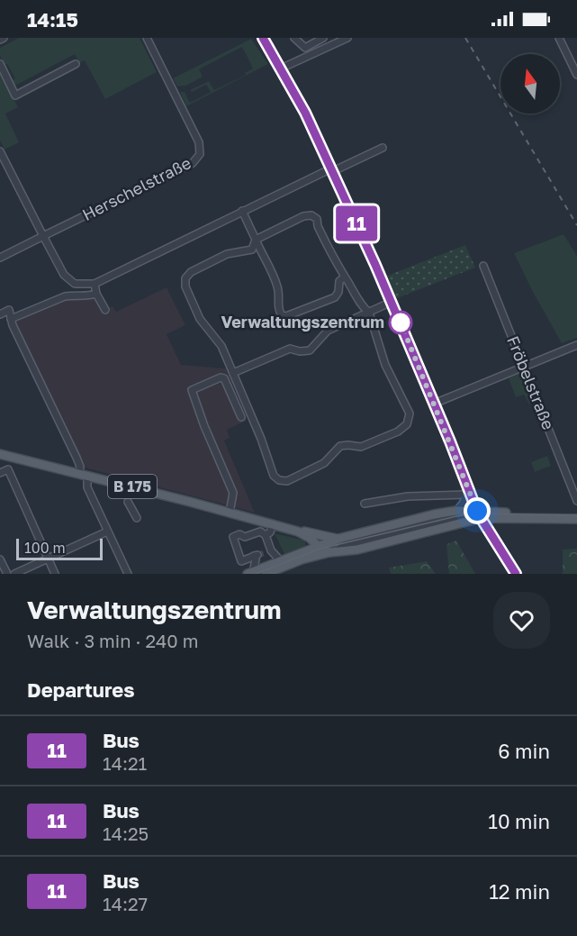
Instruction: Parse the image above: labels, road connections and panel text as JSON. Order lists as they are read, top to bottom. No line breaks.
{"streets":{"main road":["B 175"],"street":["Herschelstraße","Fröbelstraße"]},"places":["Verwaltungszentrum"],"lines":["bus line 11"],"scale_bar":"100 m","north":"top","page":{"status":"14:15","on_map":"11","scale":"100 m","heading":[["Verwaltungszentrum","Walk · 3 min · 240 m"],"Departures"],"list":[{"mark":"11","name":"Bus","note":"14:21","value":"6 min"},{"mark":"11","name":"Bus","note":"14:25","value":"10 min"},{"mark":"11","name":"Bus","note":"14:27","value":"12 min"}]}}
